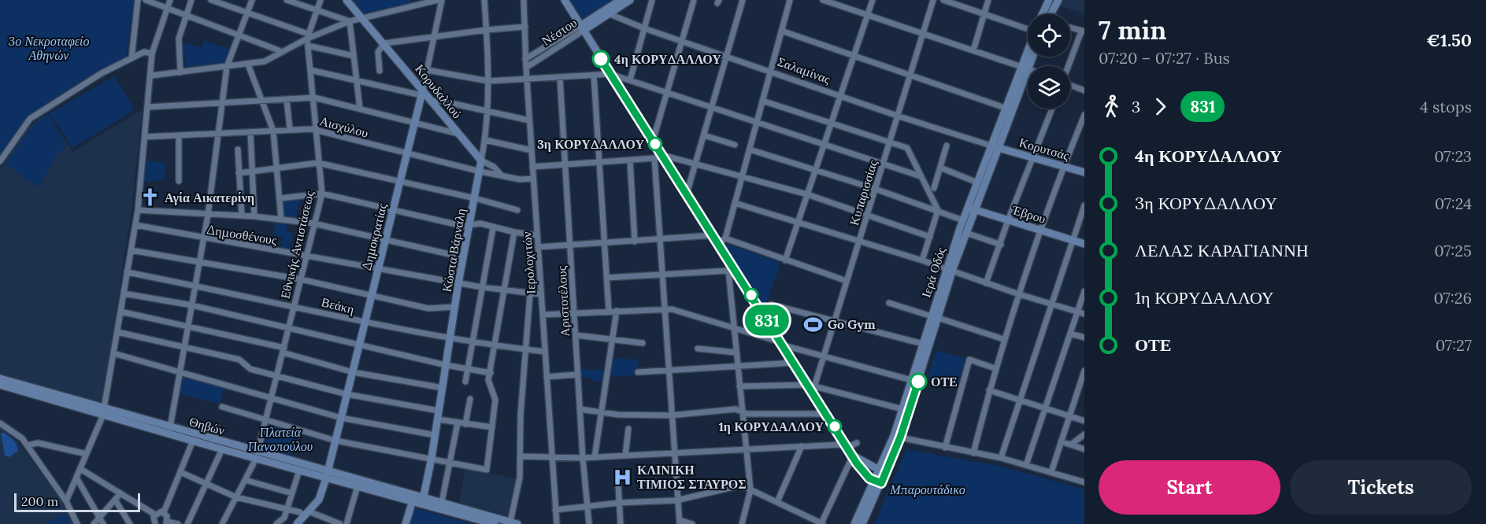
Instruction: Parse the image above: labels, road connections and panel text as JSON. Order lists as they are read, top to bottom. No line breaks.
{"streets":{"main road":["Νέστου","Κορυδαλλού","Κορυτσάς","Έβρου","Δημοκρατίας","Κώστα Βάρναλη","Ιερά Οδός","Θηβών"],"street":["Σαλαμίνας","Αισχύλου","Κυπαρισσίας","Δημοσθένους","Εθνικής Αντιστάσεως","Ιερολοχιτών","Αριστοτέλους","Βεάκη"]},"crossings":[["Νέστου","Σαλαμίνας"],["Νέστου","Ιερολοχιτών"],["Σαλαμίνας","Κορυτσάς"],["Σαλαμίνας","Κυπαρισσίας"],["Σαλαμίνας","Ιερά Οδός"],["Κορυδαλλού","Αισχύλου"],["Κορυδαλλού","Δημοκρατίας"],["Κορυδαλλού","Κώστα Βάρναλη"],["Αισχύλου","Δημοκρατίας"],["Αισχύλου","Εθνικής Αντιστάσεως"],["Αισχύλου","Κώστα Βάρναλη"],["Αισχύλου","Ιερολοχιτών"],["Κορυτσάς","Ιερά Οδός"],["Έβρου","Ιερά Οδός"],["Δημοσθένους","Δημοκρατίας"],["Δημοσθένους","Εθνικής Αντιστάσεως"],["Δημοσθένους","Κώστα Βάρναλη"],["Δημοσθένους","Ιερολοχιτών"],["Δημοκρατίας","Βεάκη"],["Δημοκρατίας","Θηβών"],["Εθνικής Αντιστάσεως","Βεάκη"],["Εθνικής Αντιστάσεως","Θηβών"],["Κώστα Βάρναλη","Βεάκη"],["Κώστα Βάρναλη","Θηβών"],["Ιερολοχιτών","Βεάκη"]],"parks":["3ο Νεκροταφείο Αθηνών","Πλατεία Πανοπούλου","Μπαρουτάδικο"],"places":{"other":["4η ΚΟΡΥΔΑΛΛΟΥ","3η ΚΟΡΥΔΑΛΛΟΥ","ΟΤΕ","1η ΚΟΡΥΔΑΛΛΟΥ"],"church":["Αγία Αικατερίνη"],"sports":["Go Gym"],"hospital":["ΚΛΙΝΙΚΗ ΤΙΜΙΟΣ ΣΤΑΥΡΟΣ"]},"lines":["bus line 831"],"scale_bar":"200 m","page":{"on_map":"831","heading":["7 min","07:20 – 07:27 · Bus","€1.50"],"legs":["3","831","4 stops"],"list":[{"name":"4η ΚΟΡΥΔΑΛΛΟΥ","value":"07:23"},{"name":"3η ΚΟΡΥΔΑΛΛΟΥ","value":"07:24"},{"name":"ΛΕΛΑΣ ΚΑΡΑΓΙΑΝΝΗ","value":"07:25"},{"name":"1η ΚΟΡΥΔΑΛΛΟΥ","value":"07:26"},{"name":"ΟΤΕ","value":"07:27"}],"buttons":["Start","Tickets"],"scale":"200 m"}}
